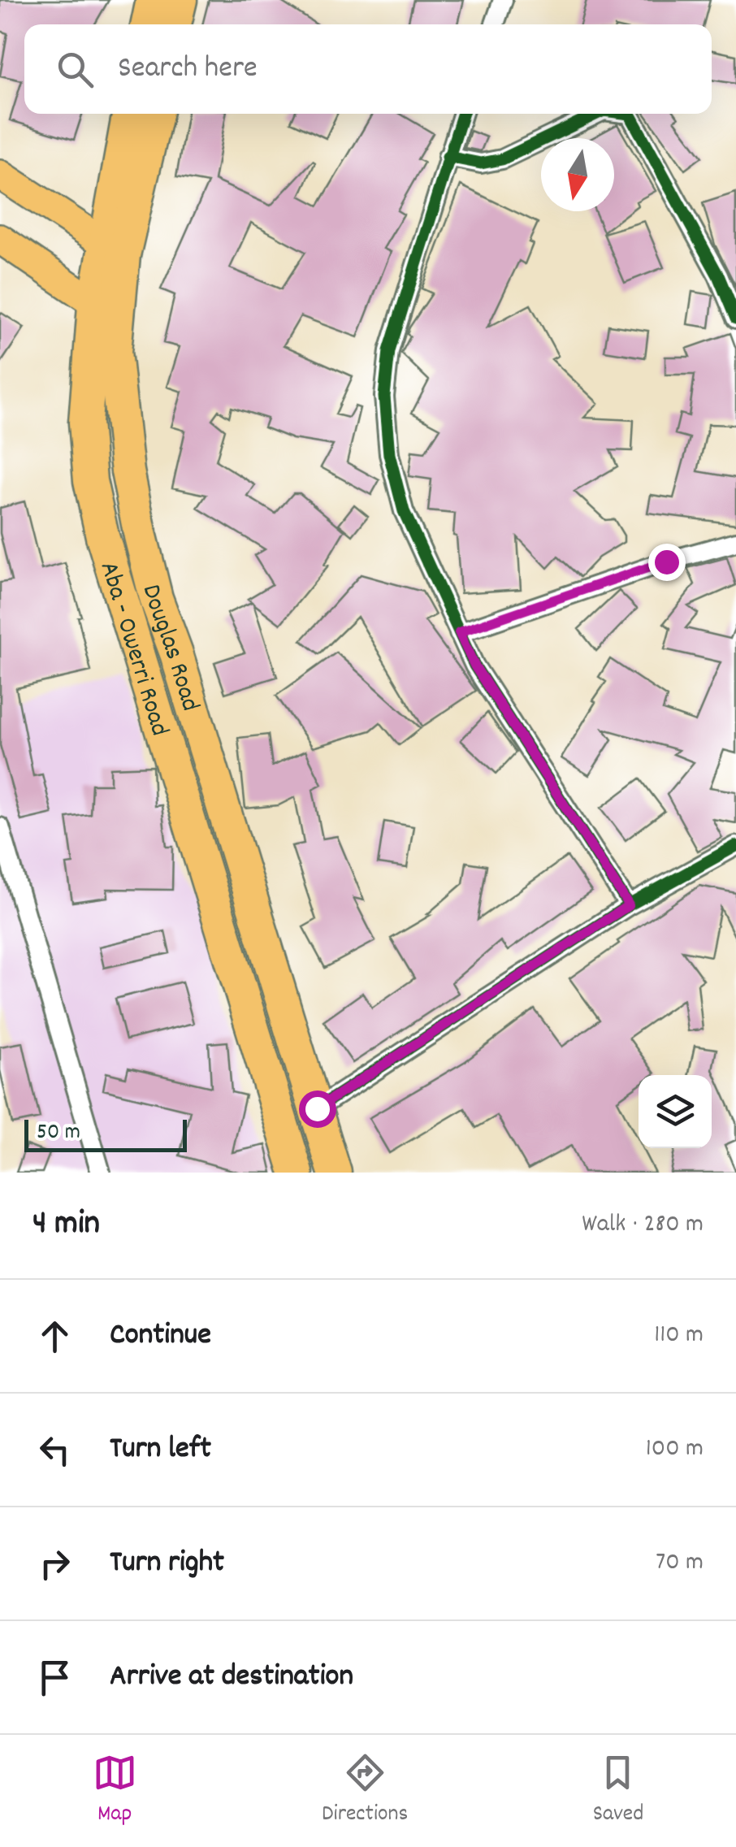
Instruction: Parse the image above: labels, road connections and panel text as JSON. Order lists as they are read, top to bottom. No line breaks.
{"streets":{"highway":["Aba - Owerri Road","Douglas Road"]},"crossings":[["Aba - Owerri Road","Douglas Road"]],"scale_bar":"50 m","north":"bottom","page":{"search":"Search here","scale":"50 m","heading":["4 min","Walk · 280 m"],"list":[["Continue","110 m"],["Turn left","100 m"],["Turn right","70 m"],"Arrive at destination"],"nav":["Map","Directions","Saved"]}}
